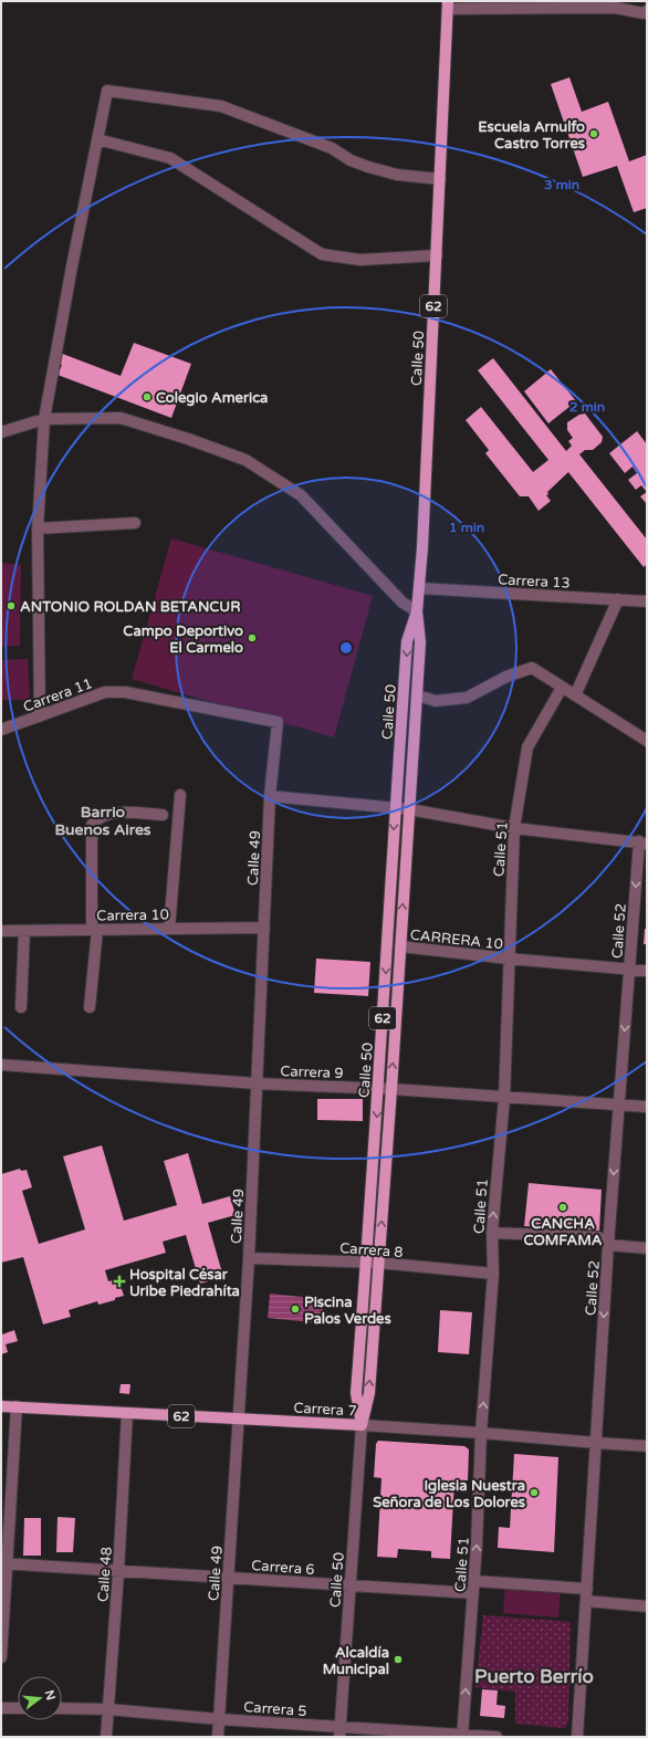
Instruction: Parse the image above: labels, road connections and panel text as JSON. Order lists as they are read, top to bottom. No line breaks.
{"streets":{"main road":["62","Calle 50","Carrera 7"],"street":["Carrera 13","Carrera 11","Calle 51","Calle 49","Carrera 10","Calle 52","CARRERA 10","Carrera 9","Carrera 8","Carrera 6","Calle 48","Carrera 5"]},"crossings":[["Calle 50","Carrera 13"],["Calle 50","CARRERA 10"],["Calle 50","Carrera 9"],["Calle 50","Carrera 8"],["Calle 50","Carrera 7"],["Calle 50","Carrera 6"],["Calle 50","Carrera 5"],["Carrera 11","Calle 49"],["Calle 51","Carrera 10"],["Calle 51","CARRERA 10"],["Calle 51","Carrera 9"],["Calle 51","Carrera 8"],["Calle 51","Carrera 7"],["Calle 51","Carrera 6"],["Calle 51","Carrera 5"],["Calle 49","Carrera 10"],["Calle 49","Carrera 9"],["Calle 49","Carrera 8"],["Calle 49","Carrera 7"],["Calle 49","Carrera 6"],["Calle 49","Carrera 5"],["Carrera 10","Calle 52"],["Carrera 10","CARRERA 10"],["Calle 52","Carrera 9"],["Calle 52","Carrera 7"],["Carrera 7","Calle 48"],["Carrera 6","Calle 48"],["Calle 48","Carrera 5"]],"one_way":["Calle 51","Calle 52"],"districts":["Barrio Buenos Aires","Puerto Berrío"],"places":{"other":["Escuela Arnulfo Castro Torres","Colegio America","ANTONIO ROLDAN BETANCUR","Campo Deportivo El Carmelo","CANCHA COMFAMA","Piscina Palos Verdes","Iglesia Nuestra Señora de Los Dolores","Alcaldía Municipal"],"health":["Hospital César Uribe Piedrahíta"]},"north":"right","rings":["3 min","2 min","1 min"]}
